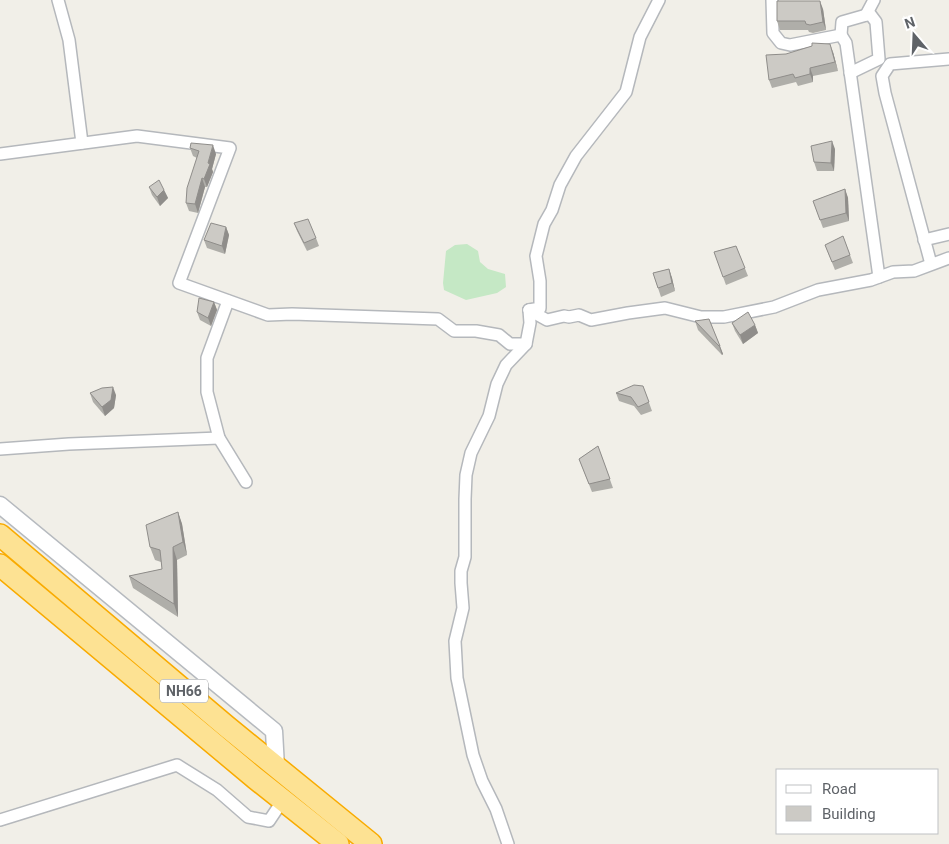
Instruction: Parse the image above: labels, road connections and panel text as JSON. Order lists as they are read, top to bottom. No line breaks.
{"streets":{"highway":["NH66"]},"legend":["Road","Building"],"north":"top"}
